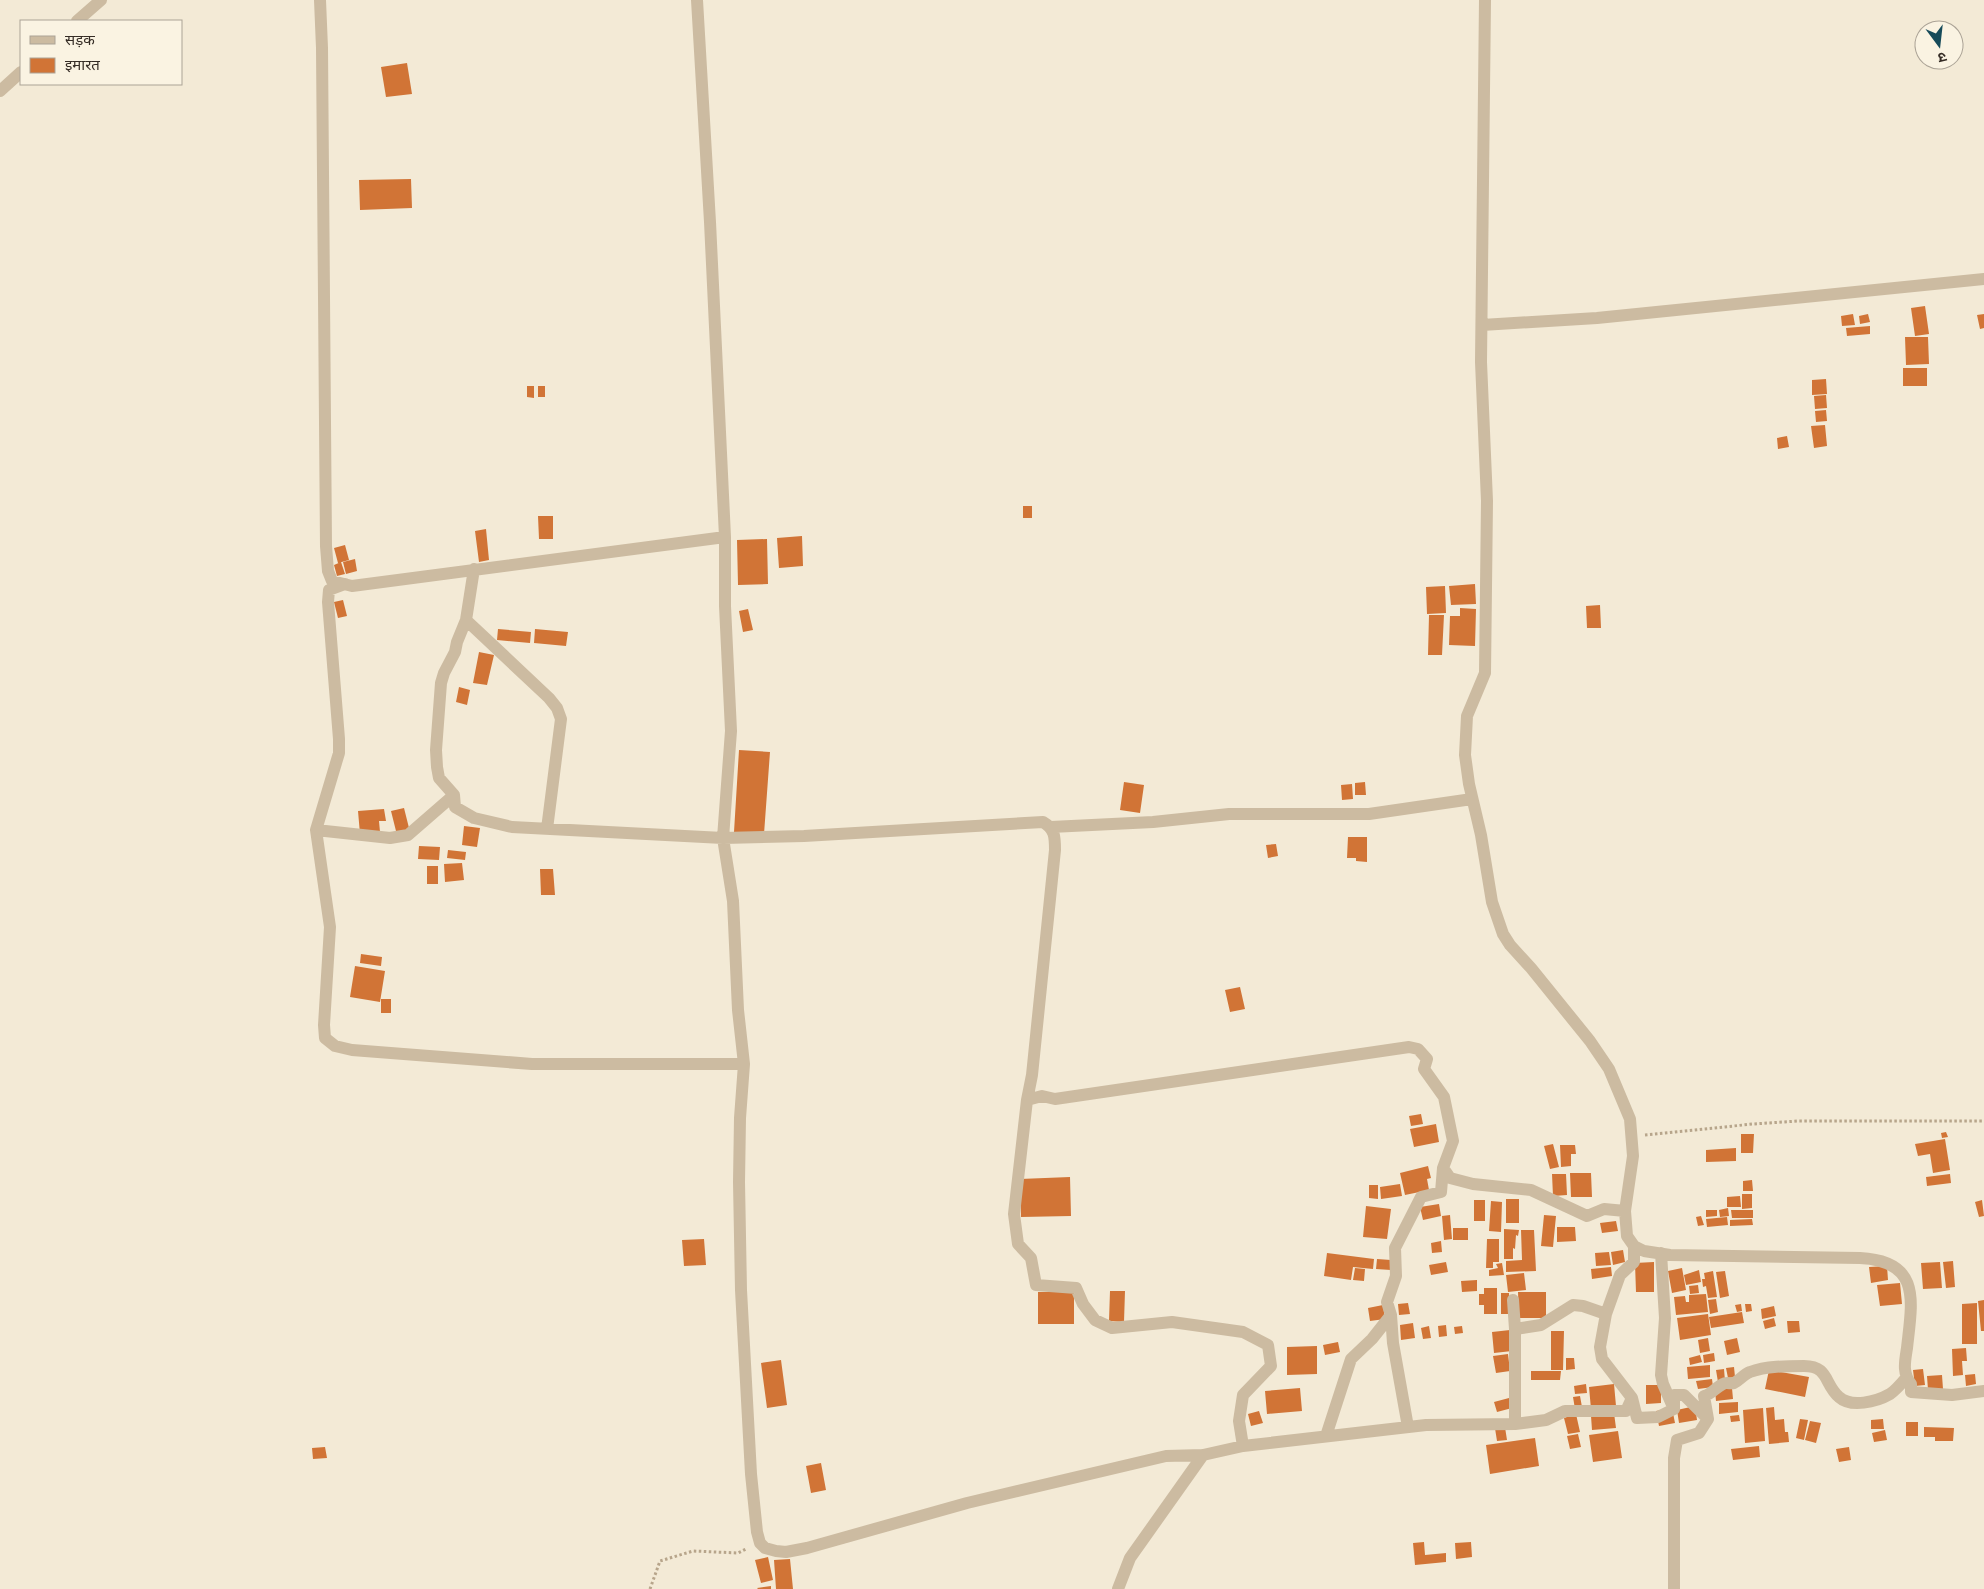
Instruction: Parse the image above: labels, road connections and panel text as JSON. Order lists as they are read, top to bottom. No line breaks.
{"legend":["सड़क","इमारत"],"north":"bottom"}
